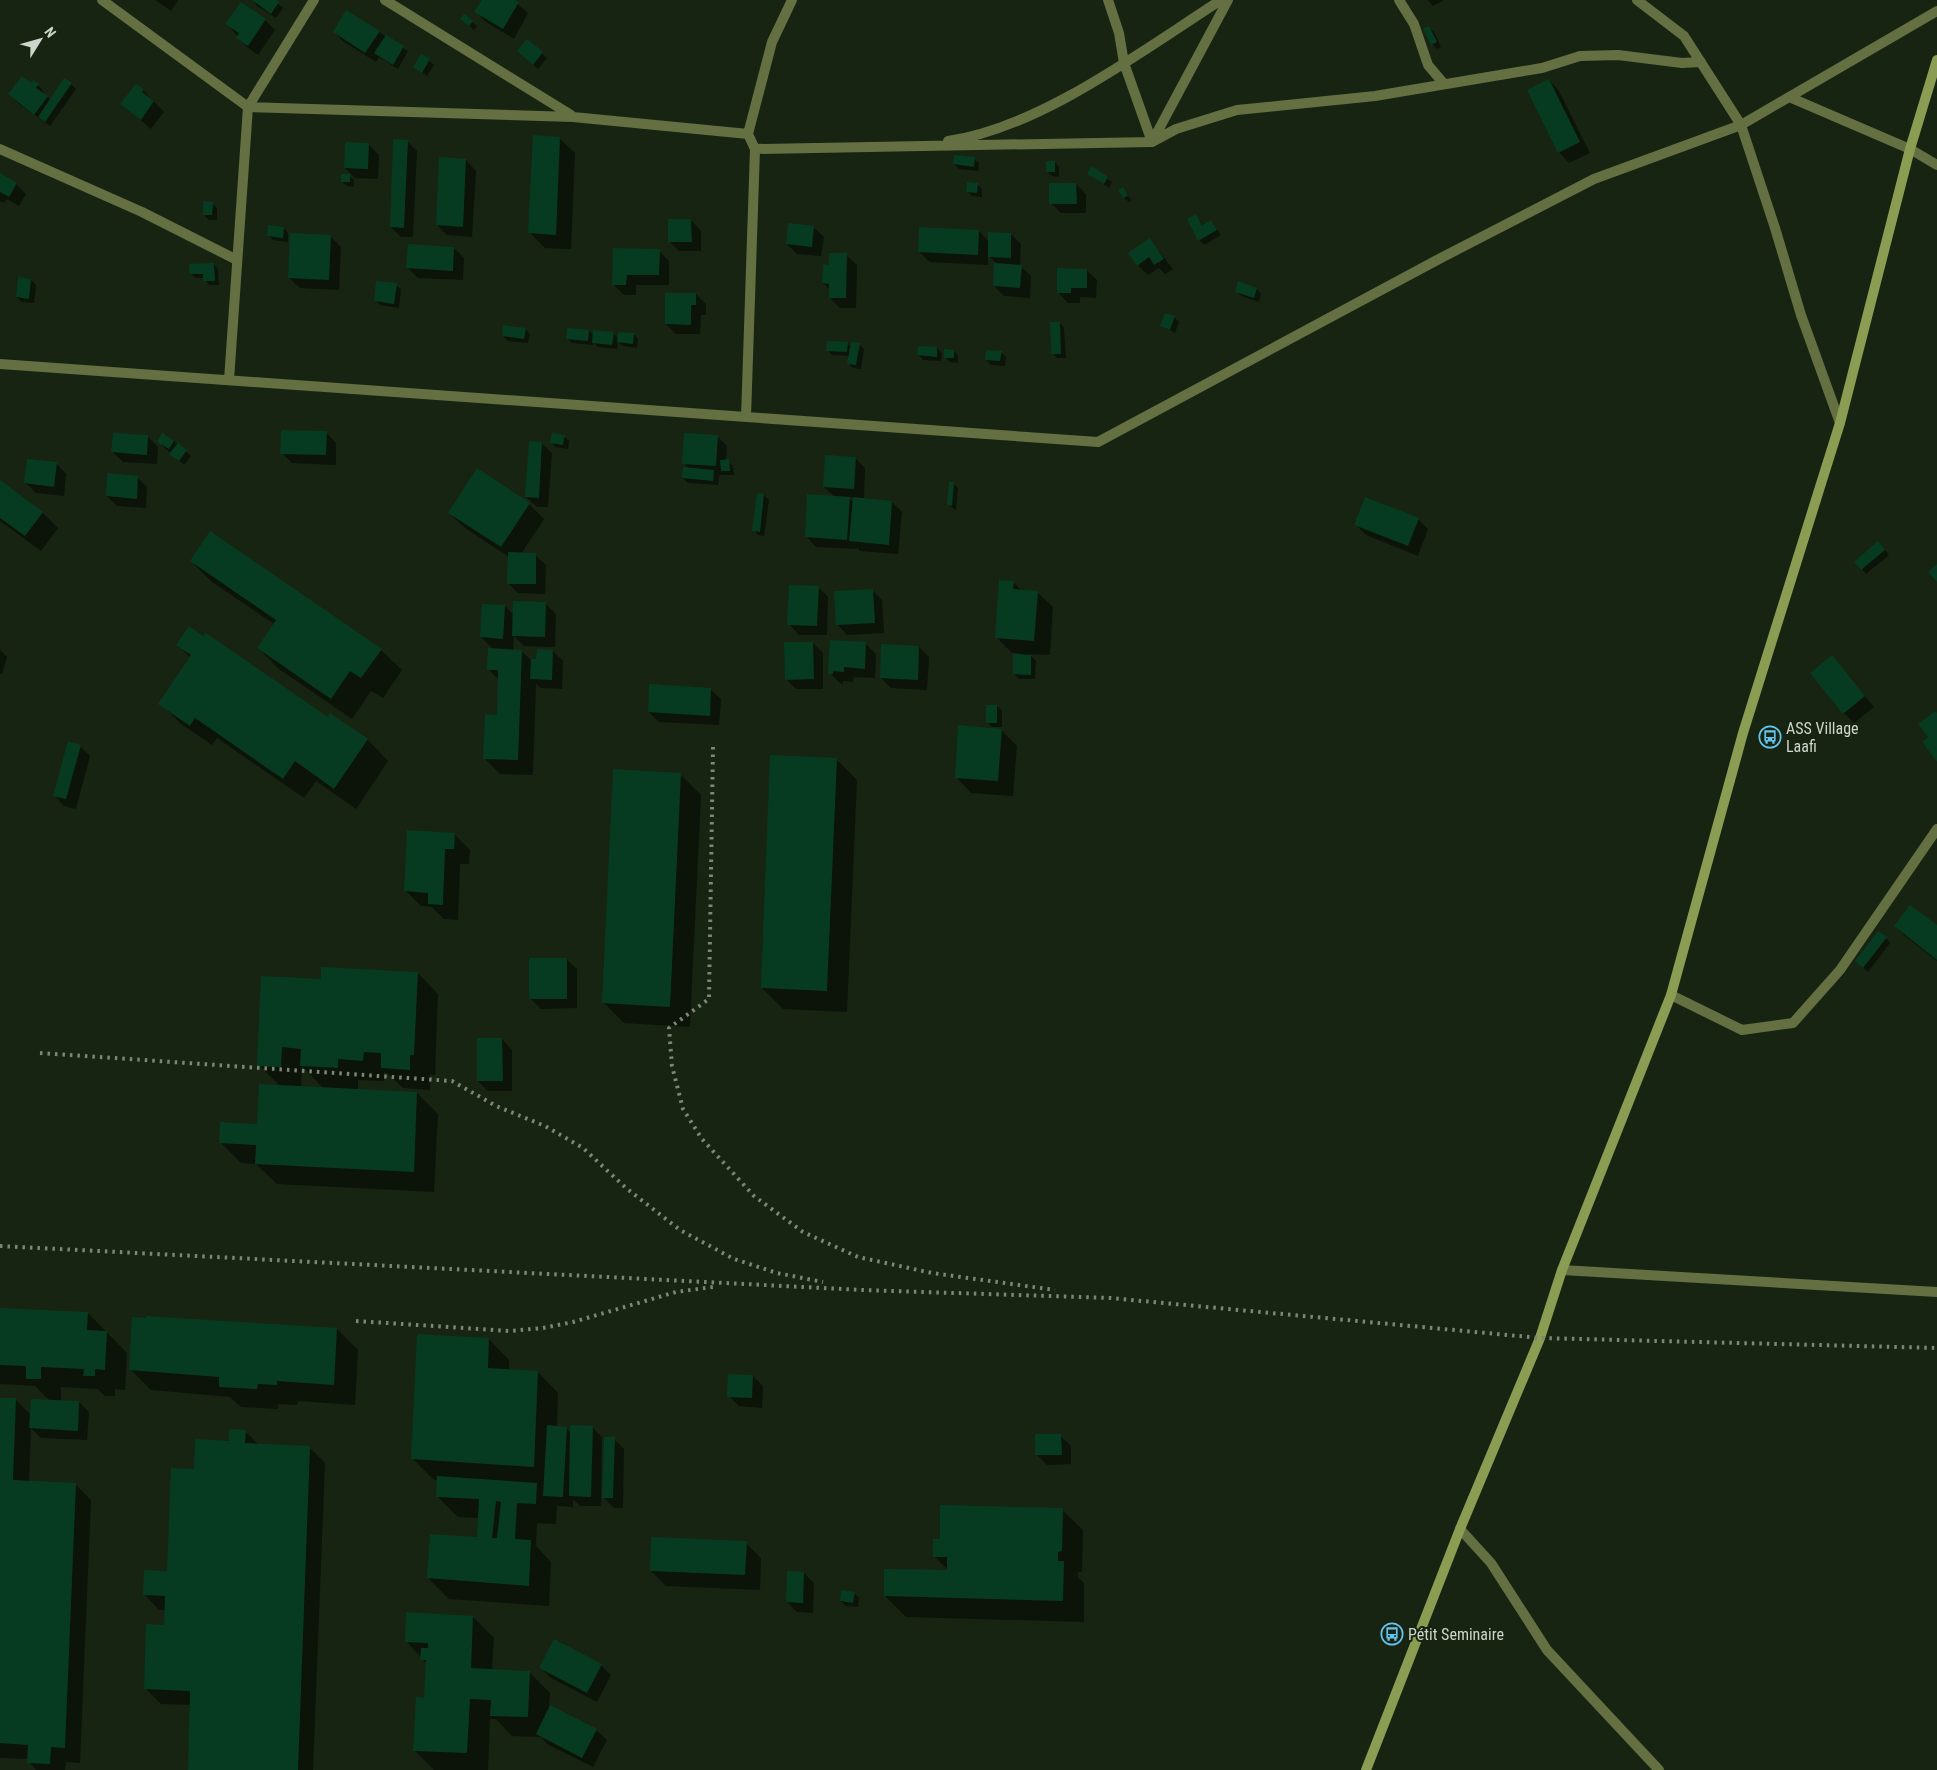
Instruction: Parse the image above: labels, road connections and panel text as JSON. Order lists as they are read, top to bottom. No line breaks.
{"places":{"bus stop":["ASS Village Laafi","Pétit Seminaire"]},"north":"top right"}
